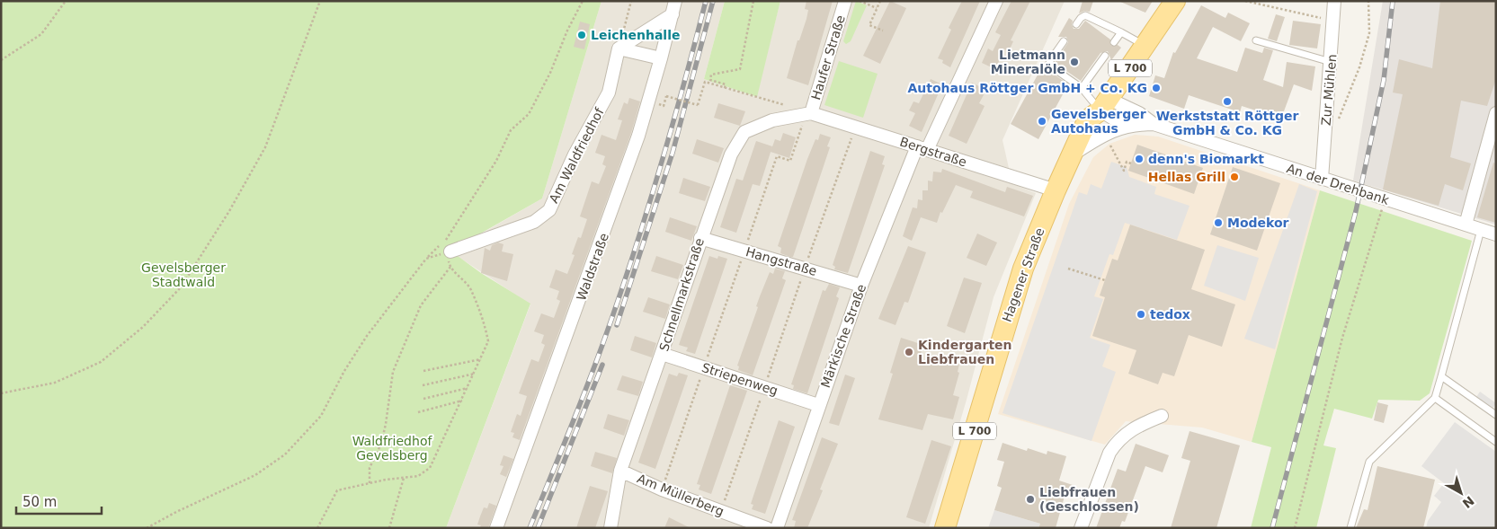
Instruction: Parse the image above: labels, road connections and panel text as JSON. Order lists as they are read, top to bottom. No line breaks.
{"streets":{"main road":["L 700","Hagener Straße"],"street":["Haufer Straße","Zur Mühlen","Bergstraße","Am Waldfriedhof","An der Drehbank","Hangstraße","Waldstraße","Schnellmarkstraße","Märkische Straße","Striepenweg","Am Müllerberg"]},"crossings":[["Haufer Straße","Bergstraße"],["Haufer Straße","Schnellmarkstraße"],["Zur Mühlen","An der Drehbank"],["Bergstraße","Hagener Straße"],["Bergstraße","Schnellmarkstraße"],["Bergstraße","Märkische Straße"],["An der Drehbank","Hagener Straße"],["Hangstraße","Schnellmarkstraße"],["Hangstraße","Märkische Straße"],["Schnellmarkstraße","Striepenweg"],["Schnellmarkstraße","Am Müllerberg"],["Märkische Straße","Striepenweg"]],"parks":["Gevelsberger Stadtwald","Waldfriedhof Gevelsberg"],"places":["Leichenhalle","Lietmann Mineralöle","Autohaus Röttger GmbH + Co. KG","Werkststatt Röttger GmbH & Co. KG","Gevelsberger Autohaus","denn's Biomarkt","Hellas Grill","Modekor","tedox","Kindergarten Liebfrauen","Liebfrauen (Geschlossen)"],"scale_bar":"50 m","north":"bottom right"}
